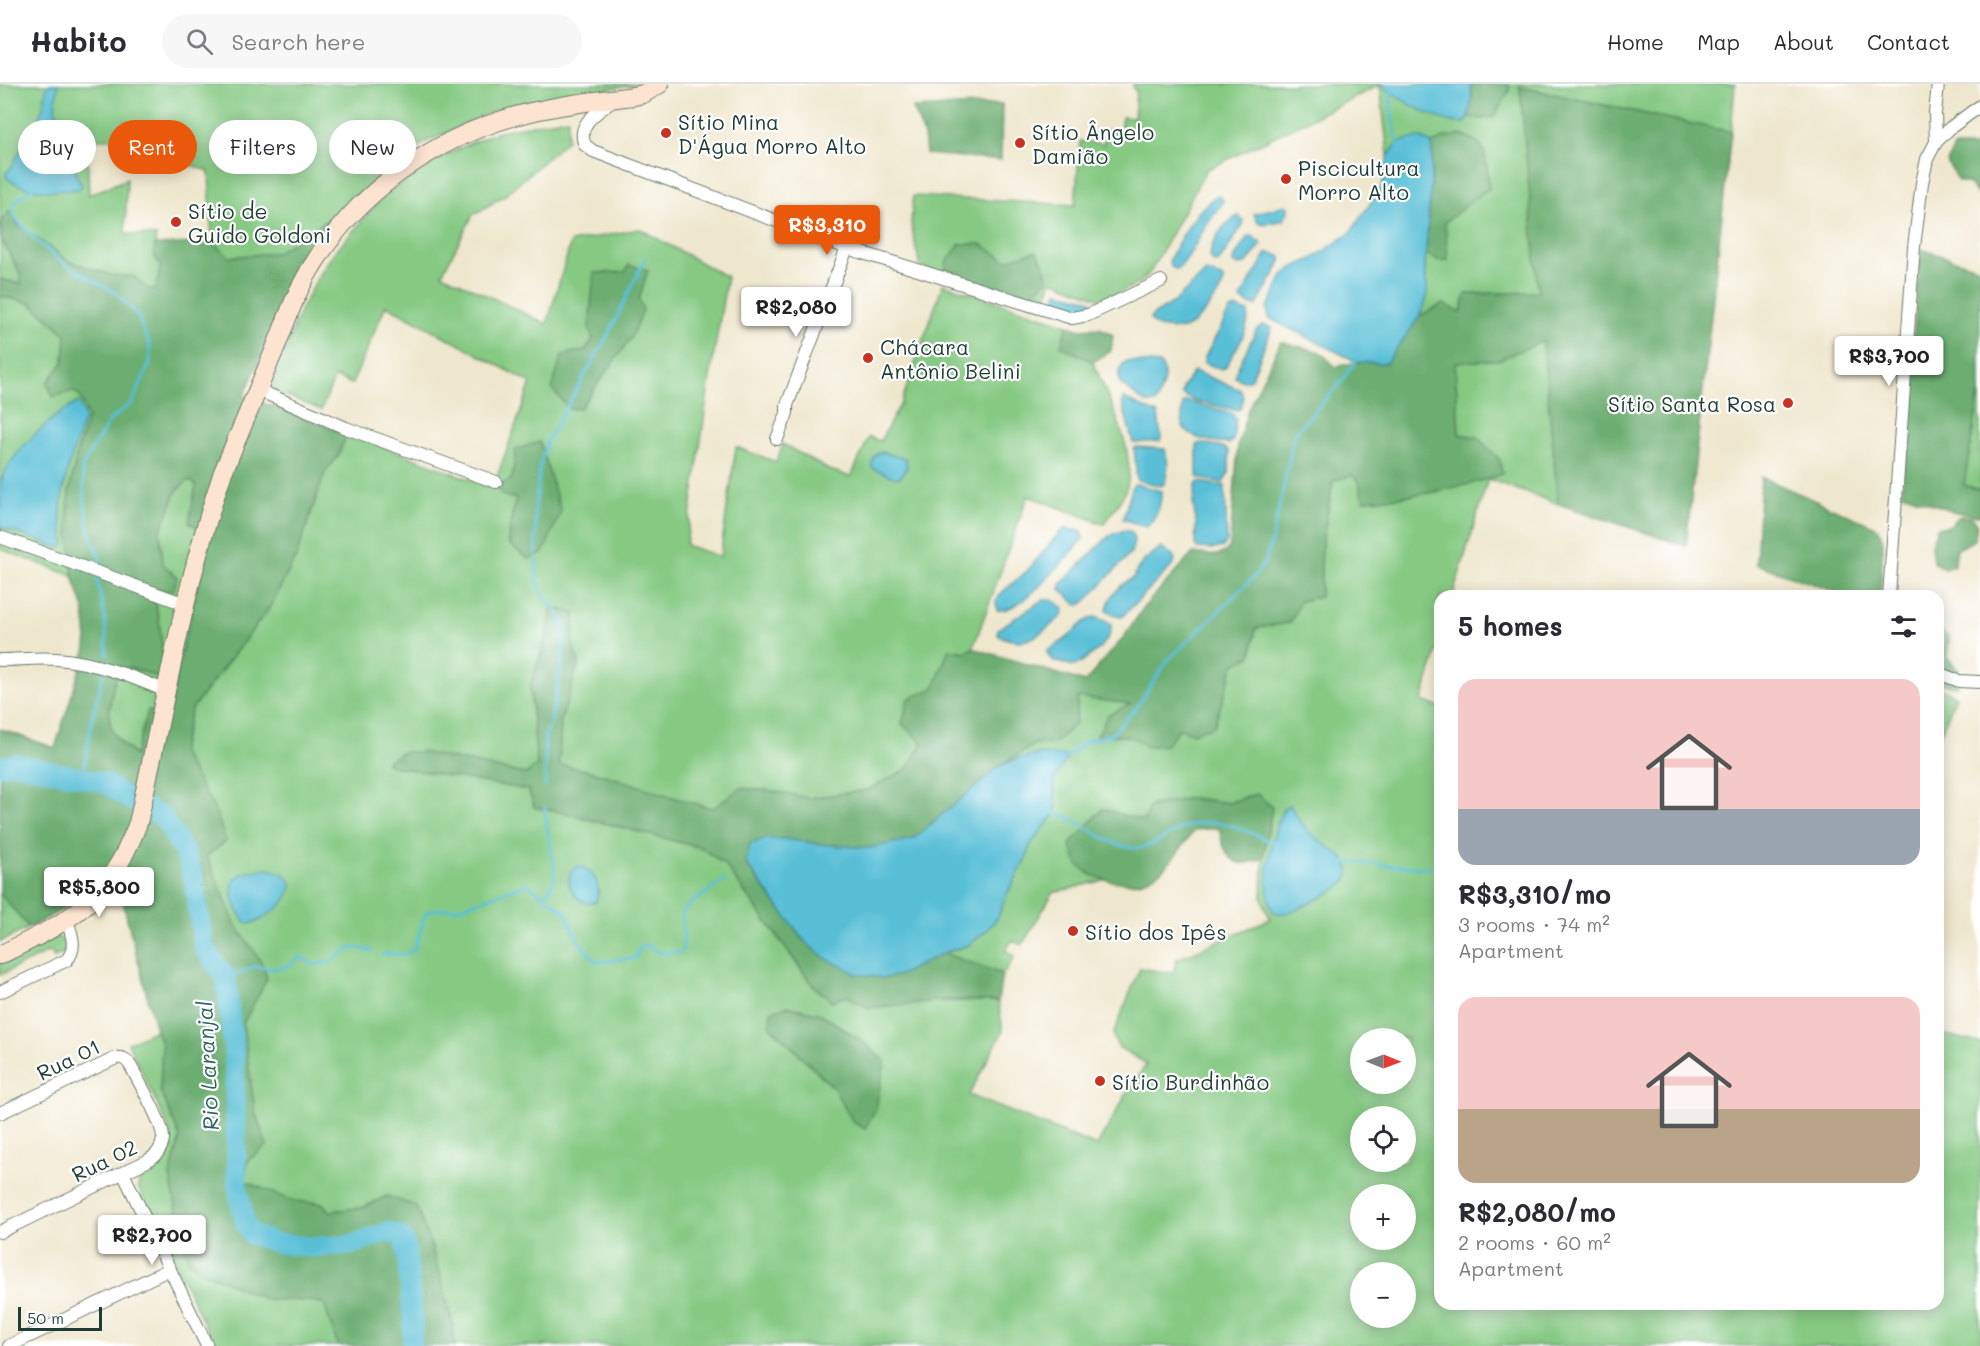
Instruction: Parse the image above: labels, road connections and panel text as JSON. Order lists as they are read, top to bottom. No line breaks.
{"streets":{"street":["Rua 01","Rua 02"]},"crossings":[["Rua 01","Rua 02"]],"water":["Rio Laranjal"],"places":["Sítio Mina D'Água Morro Alto","Sítio Ângelo Damião","Piscicultura Morro Alto","Sítio de Guido Goldoni","Chácara Antônio Belini","Sítio Santa Rosa","Sítio dos Ipês","Sítio Burdinhão"],"scale_bar":"50 m","north":"right","page":{"header":"Habito","search":"Search here","nav":["Home","Map","About","Contact"],"chip":["Buy","Rent","Filters","New"],"price":["R$3,310","R$2,080","R$3,700","R$5,800","R$2,700"],"heading":"5 homes","list":[{"name":"R$3,310/mo","note":"3 rooms · 74 m² · Apartment"},{"name":"R$2,080/mo","note":"2 rooms · 60 m² · Apartment"}],"map_buttons":["+","−"],"scale":"50 m"}}
